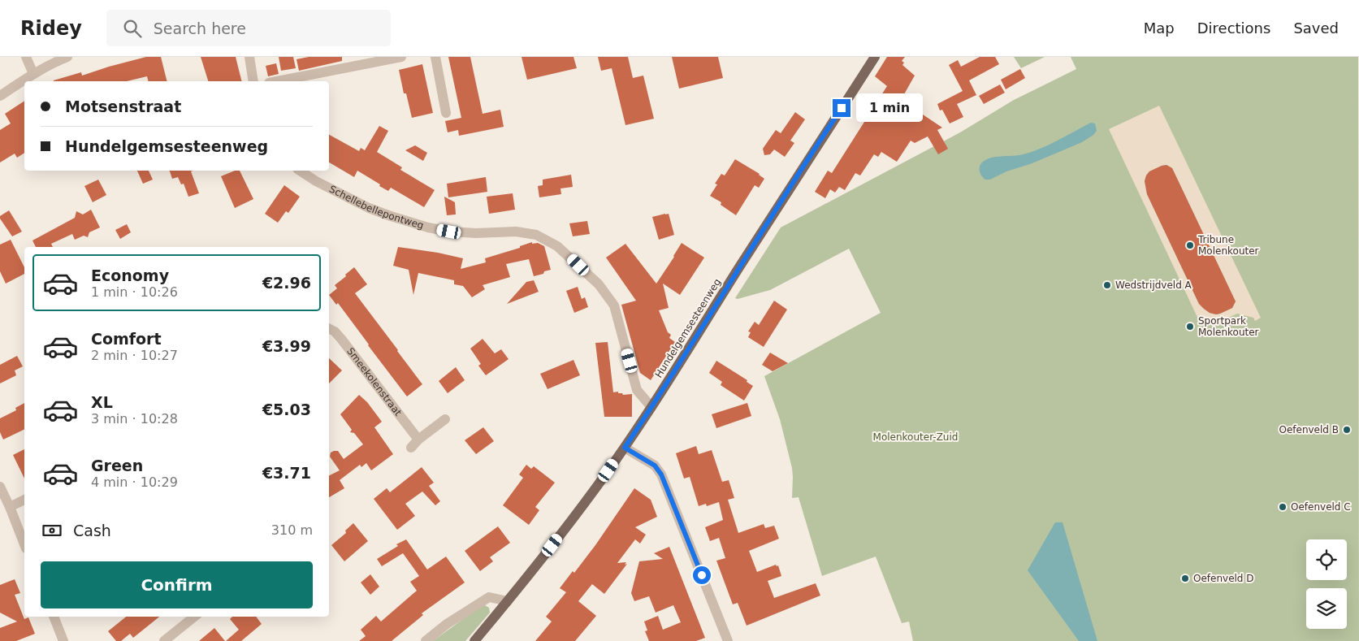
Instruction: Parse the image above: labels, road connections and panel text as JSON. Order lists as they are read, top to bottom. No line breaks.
{"streets":{"main road":["Hundelgemsesteenweg"],"street":["Schellebellepontweg","Smeekolenstraat"]},"crossings":[["Schellebellepontweg","Hundelgemsesteenweg"]],"parks":["Molenkouter-Zuid"],"places":["Tribune Molenkouter","Wedstrijdveld A","Sportpark Molenkouter","Oefenveld B","Oefenveld C","Oefenveld D"],"page":{"header":"Ridey","search":"Search here","nav":["Map","Directions","Saved"],"banner":["Motsenstraat","Hundelgemsesteenweg"],"bubble":"1 min","list":[{"name":"Economy","note":"1 min · 10:26","value":"€2.96"},{"name":"Comfort","note":"2 min · 10:27","value":"€3.99"},{"name":"XL","note":"3 min · 10:28","value":"€5.03"},{"name":"Green","note":"4 min · 10:29","value":"€3.71"}],"pay":["Cash","310 m"],"buttons":"Confirm"}}
